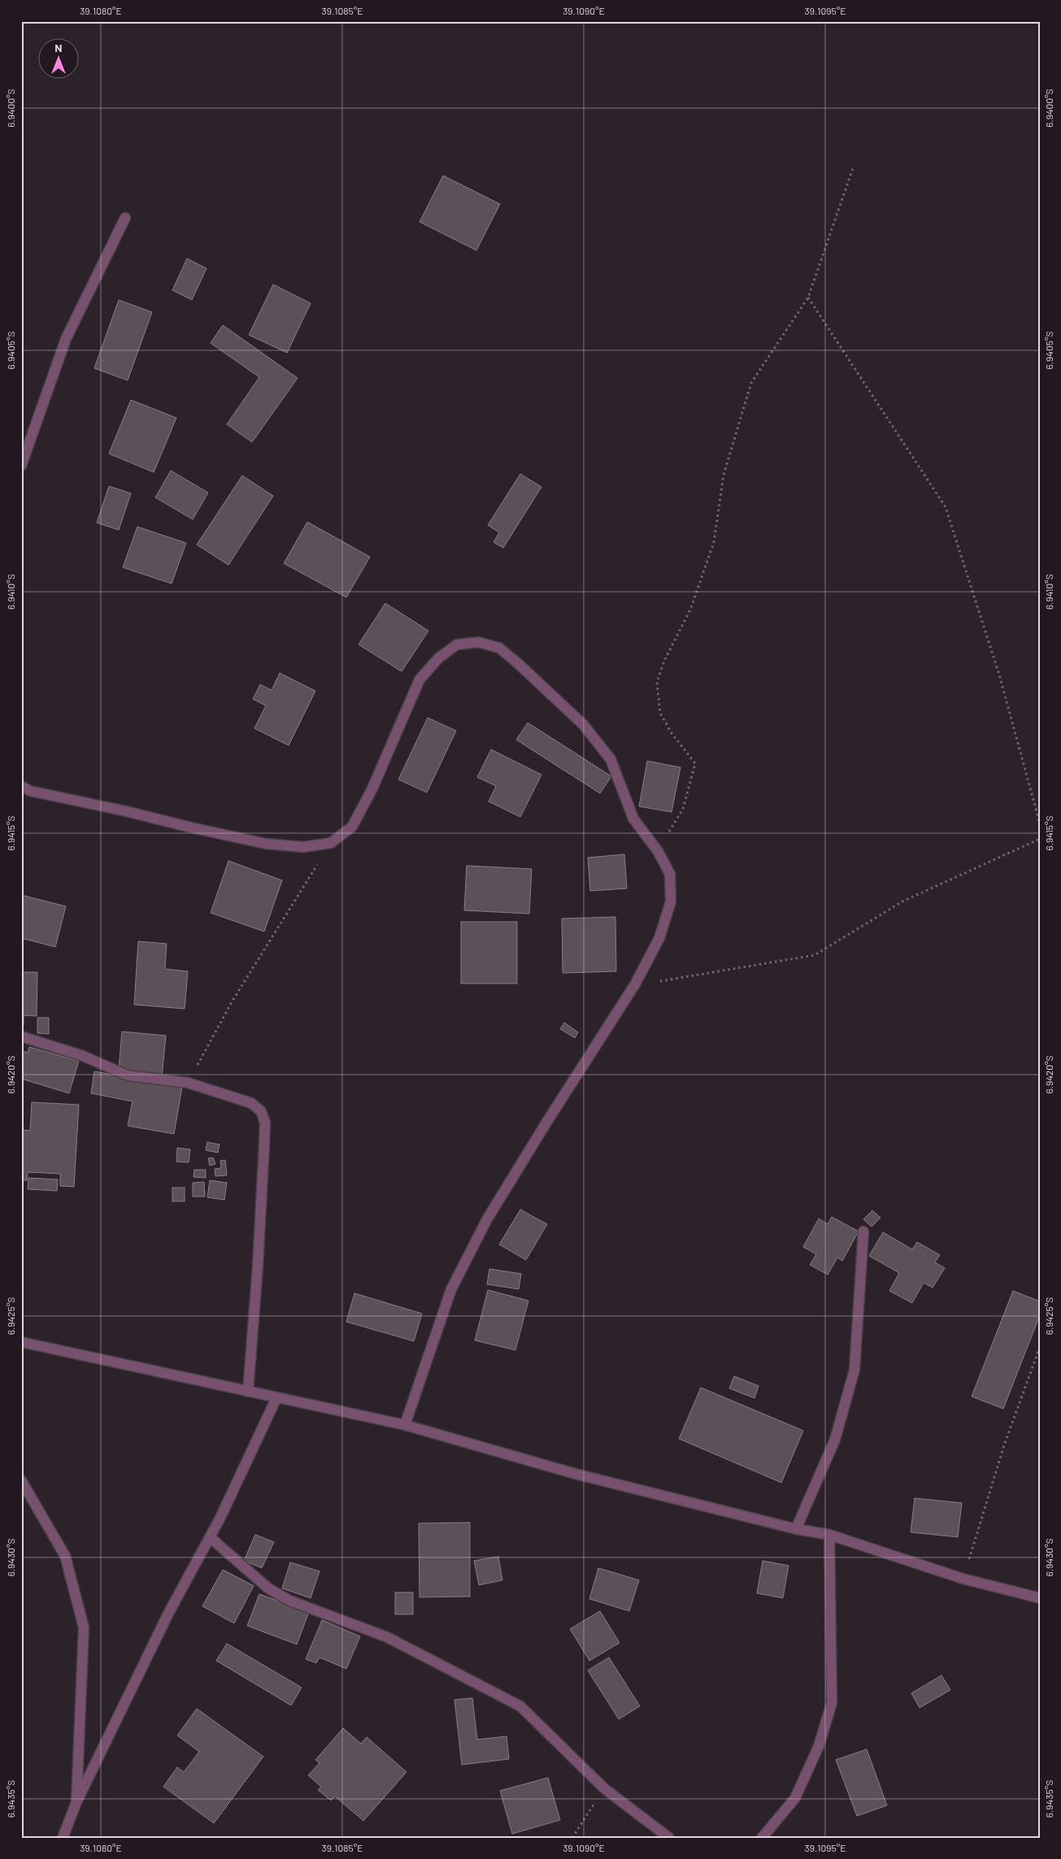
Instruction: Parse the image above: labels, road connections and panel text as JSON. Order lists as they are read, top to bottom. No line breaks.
{"north":"top","coordinates":["39.1080°E","39.1085°E","39.1090°E","39.1095°E","6.9400°S","6.9405°S","6.9410°S","6.9415°S","6.9420°S","6.9425°S","6.9430°S","6.9435°S"]}
